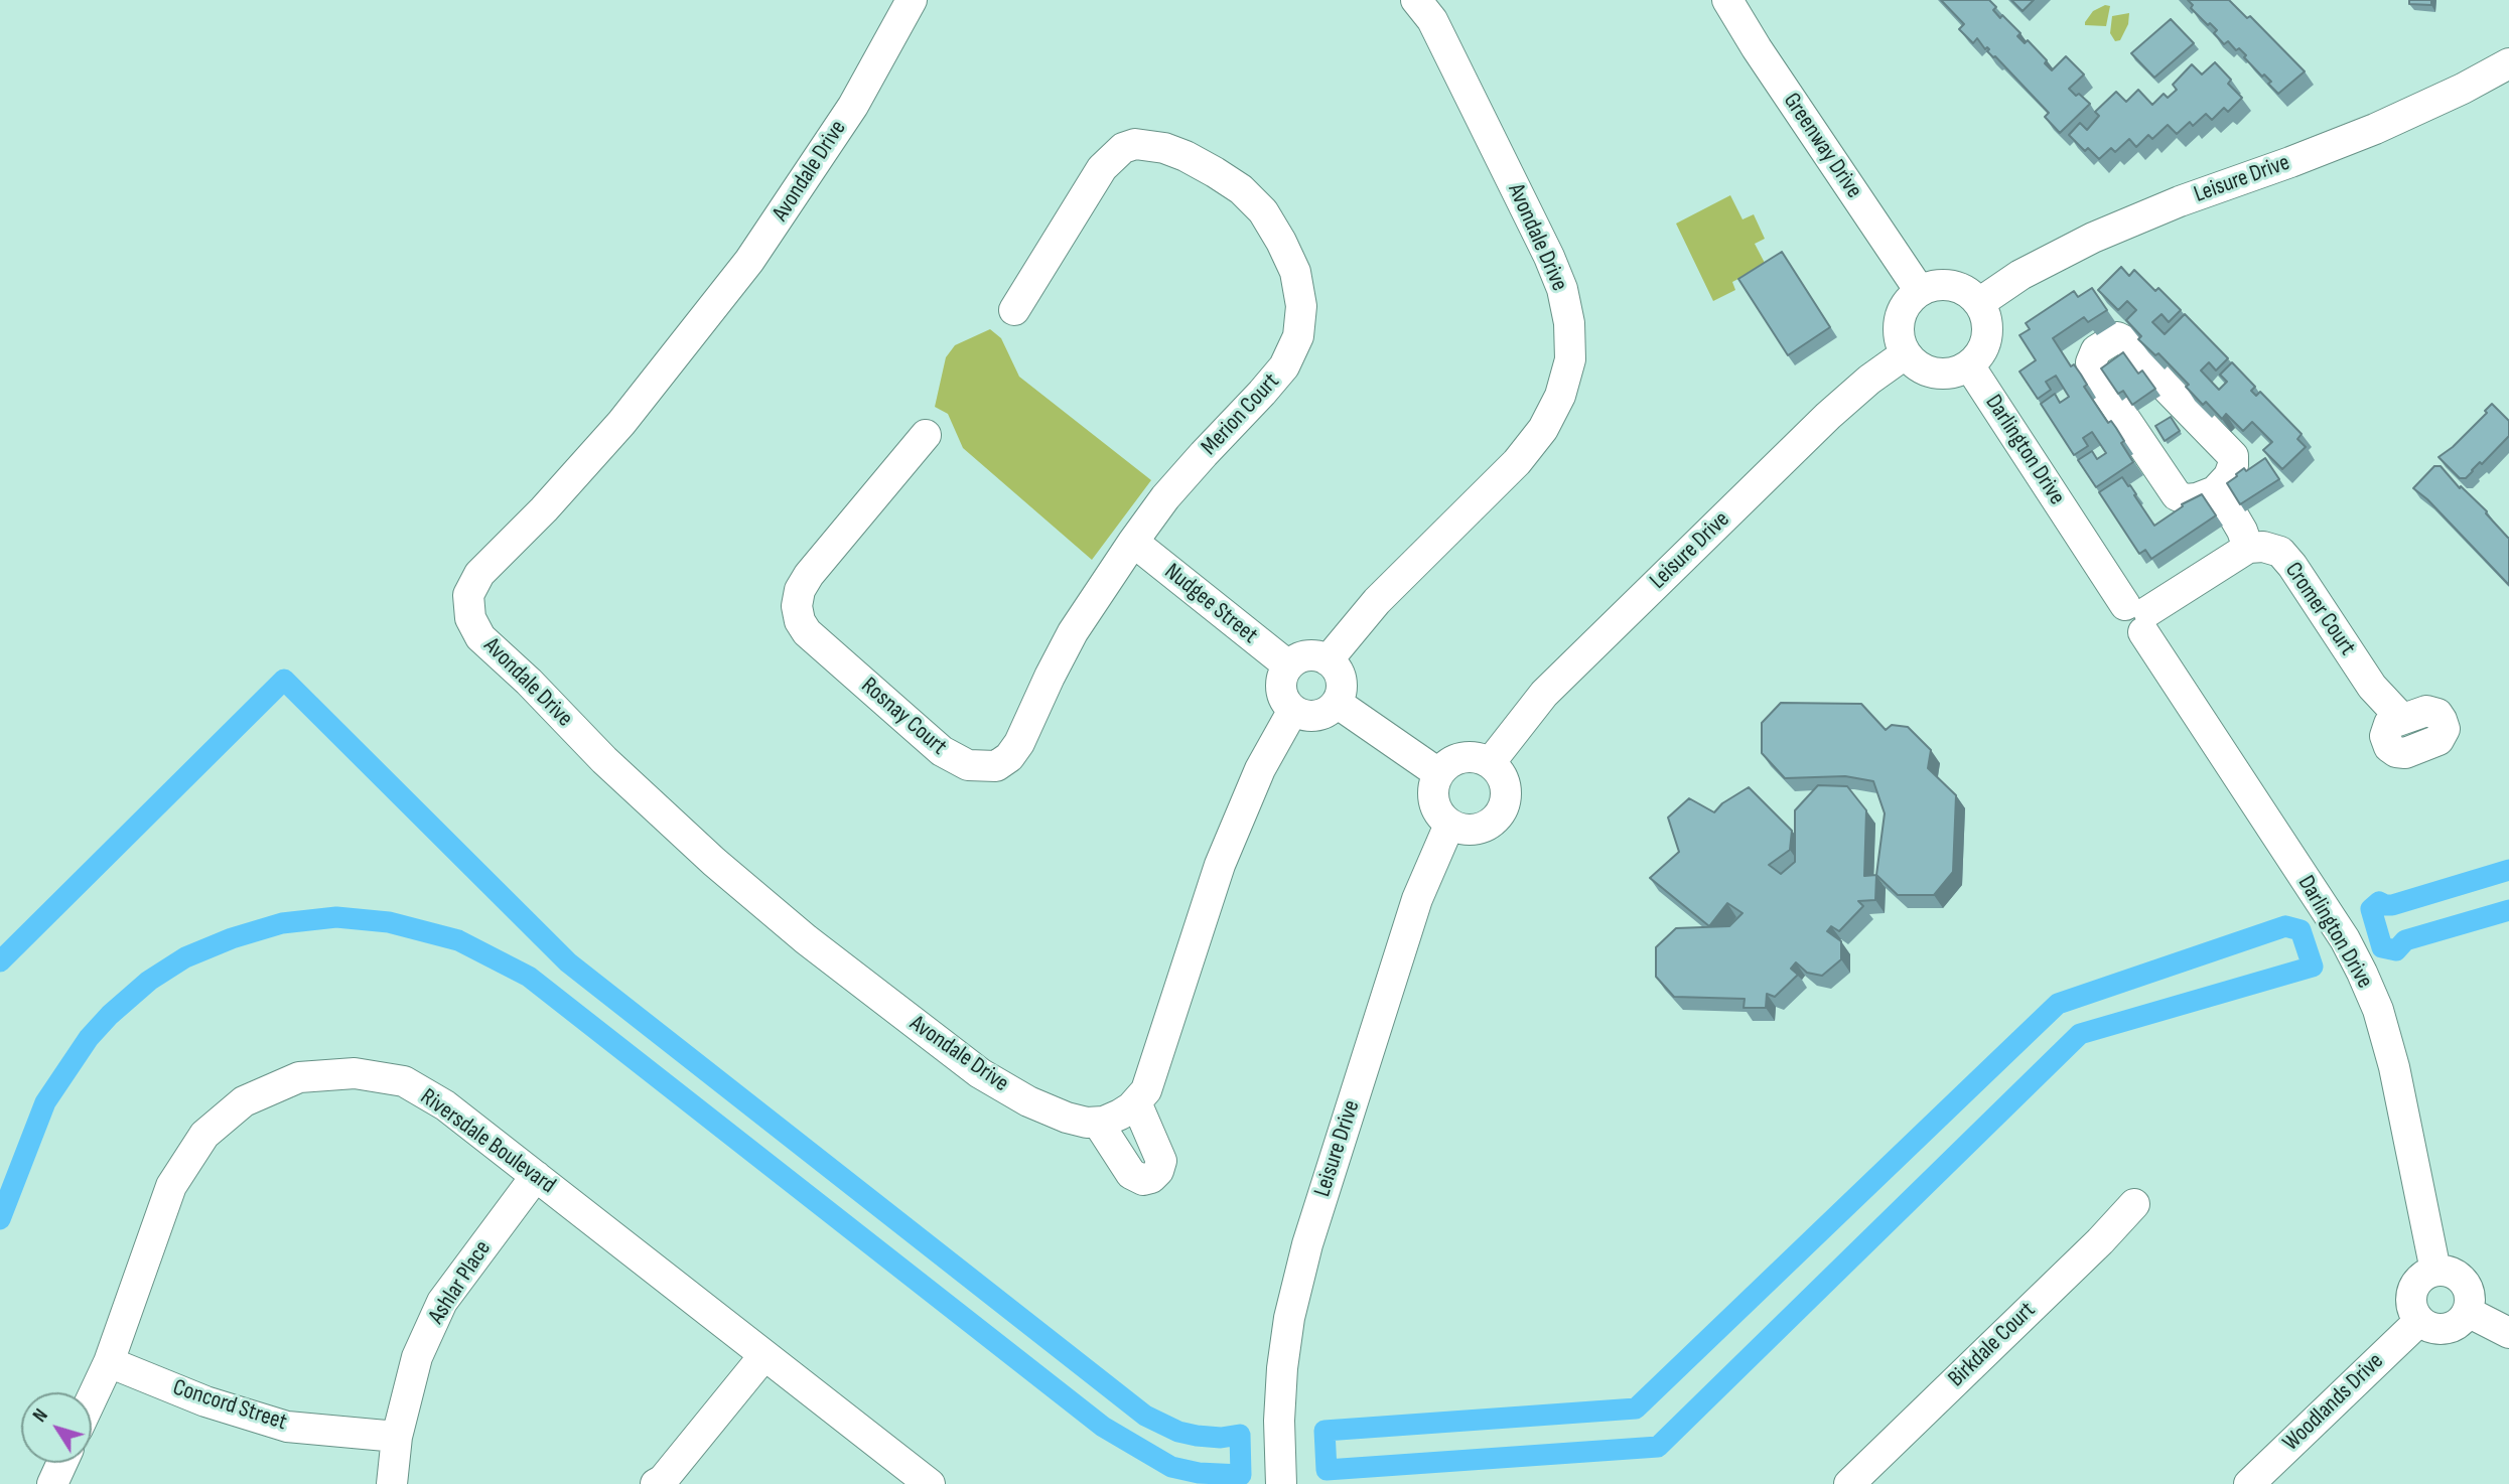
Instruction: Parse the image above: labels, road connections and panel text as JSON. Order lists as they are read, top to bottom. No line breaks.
{"streets":{"street":["Greenway Drive","Avondale Drive","Leisure Drive","Merion Court","Darlington Drive","Nudgee Street","Cromer Court","Rosnay Court","Riversdale Boulevard","Ashlar Place","Birkdale Court","Woodlands Drive","Concord Street"]},"crossings":[["Greenway Drive","Leisure Drive"],["Greenway Drive","Darlington Drive"],["Avondale Drive","Nudgee Street"],["Leisure Drive","Darlington Drive"],["Merion Court","Nudgee Street"],["Merion Court","Rosnay Court"],["Darlington Drive","Woodlands Drive"],["Nudgee Street","Rosnay Court"],["Riversdale Boulevard","Ashlar Place"],["Riversdale Boulevard","Concord Street"],["Ashlar Place","Concord Street"]],"north":"top left"}
